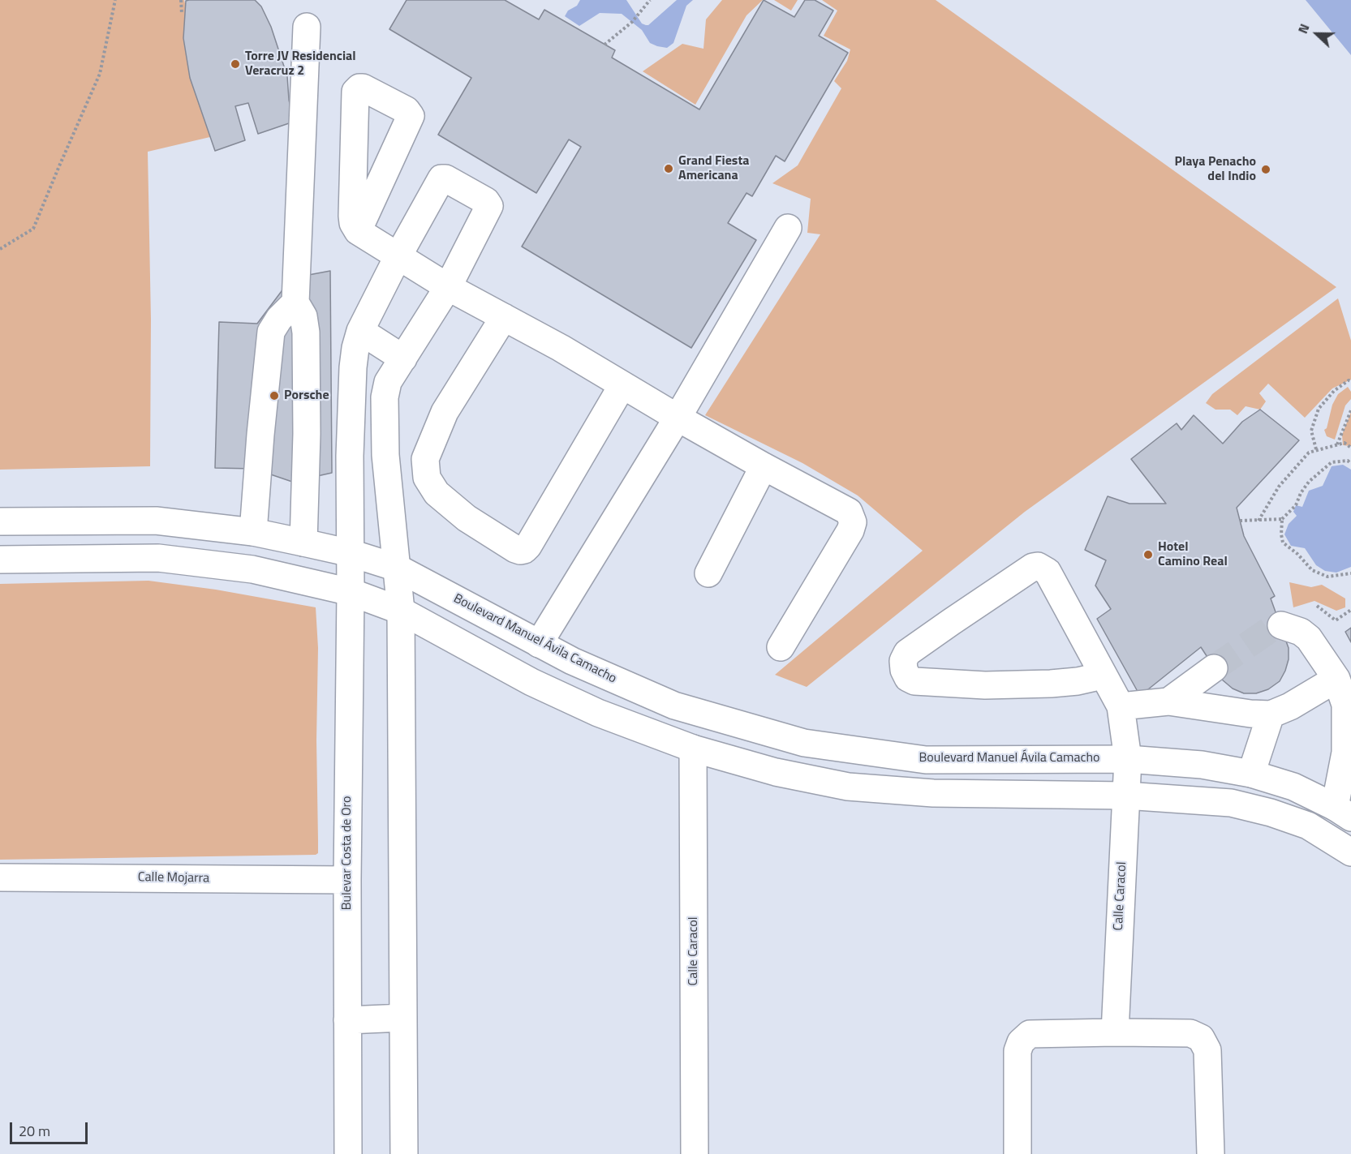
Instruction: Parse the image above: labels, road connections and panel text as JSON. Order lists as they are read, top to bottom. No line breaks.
{"streets":{"main road":["Boulevard Manuel Ávila Camacho","Bulevar Costa de Oro","Calle Mojarra","Calle Caracol"]},"crossings":[["Boulevard Manuel Ávila Camacho","Bulevar Costa de Oro"],["Boulevard Manuel Ávila Camacho","Calle Caracol"],["Bulevar Costa de Oro","Calle Mojarra"]],"places":["Torre JV Residencial Veracruz 2","Grand Fiesta Americana","Playa Penacho del Indio","Porsche","Hotel Camino Real"],"scale_bar":"20 m","north":"left"}
